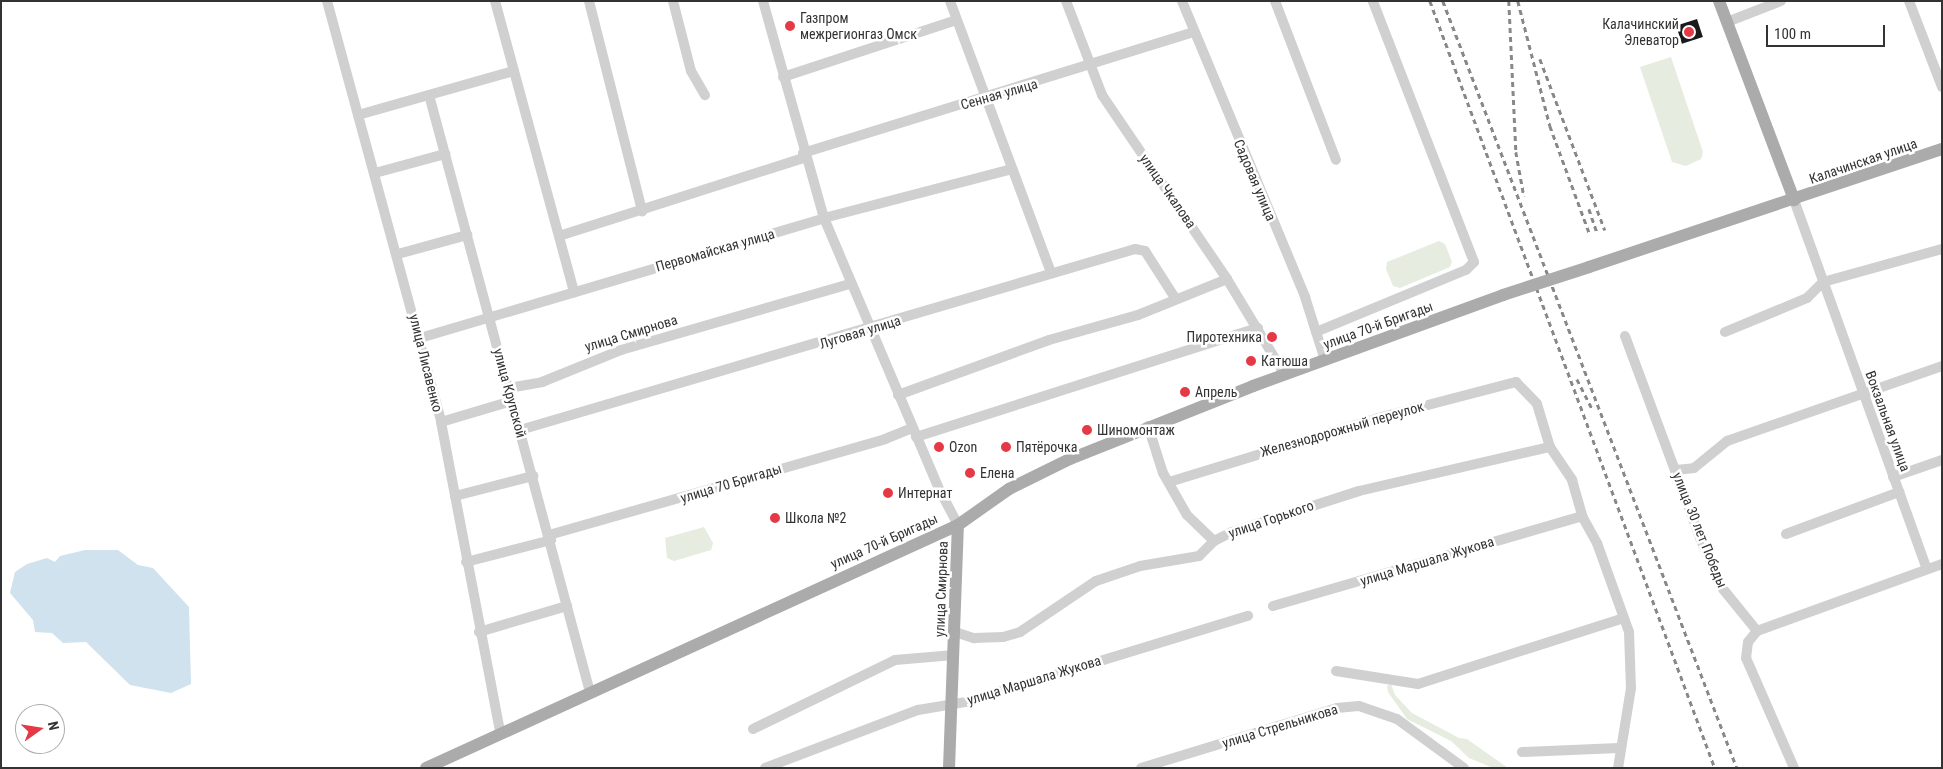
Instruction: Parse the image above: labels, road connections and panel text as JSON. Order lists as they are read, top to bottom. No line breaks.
{"streets":{"main road":["Калачинская улица","улица 70-й Бригады","улица Смирнова","Вокзальная улица"],"street":["Сенная улица","Садовая улица","улица Чкалова","Первомайская улица","Луговая улица","улица Лисавенко","улица Крупской","Железнодорожный переулок","улица 70 Бригады","улица Горького","улица 30 лет Победы","улица Маршала Жукова","улица Стрельникова"]},"crossings":[["Сенная улица","Садовая улица"],["Сенная улица","улица Чкалова"],["Сенная улица","улица Смирнова"],["Калачинская улица","улица 70-й Бригады"],["Калачинская улица","Вокзальная улица"],["Садовая улица","улица 70-й Бригады"],["улица Чкалова","улица 70-й Бригады"],["улица Чкалова","улица 70 Бригады"],["Первомайская улица","улица Смирнова"],["Первомайская улица","улица Лисавенко"],["Первомайская улица","улица Крупской"],["улица 70-й Бригады","улица Смирнова"],["улица 70-й Бригады","улица Лисавенко"],["улица 70-й Бригады","улица Крупской"],["Луговая улица","улица Смирнова"],["Луговая улица","улица Крупской"],["улица Смирнова","улица Крупской"],["улица Смирнова","улица 70 Бригады"],["улица Смирнова","улица Горького"],["улица Смирнова","улица Маршала Жукова"],["улица Лисавенко","улица 70 Бригады"],["улица Крупской","улица 70 Бригады"],["Железнодорожный переулок","улица Горького"]],"places":["Газпром межрегионгаз Омск","Калачинский Элеватор","Пиротехника","Катюша","Апрель","Шиномонтаж","Ozon","Пятёрочка","Елена","Интернат","Школа №2"],"scale_bar":"100 m","north":"right"}
